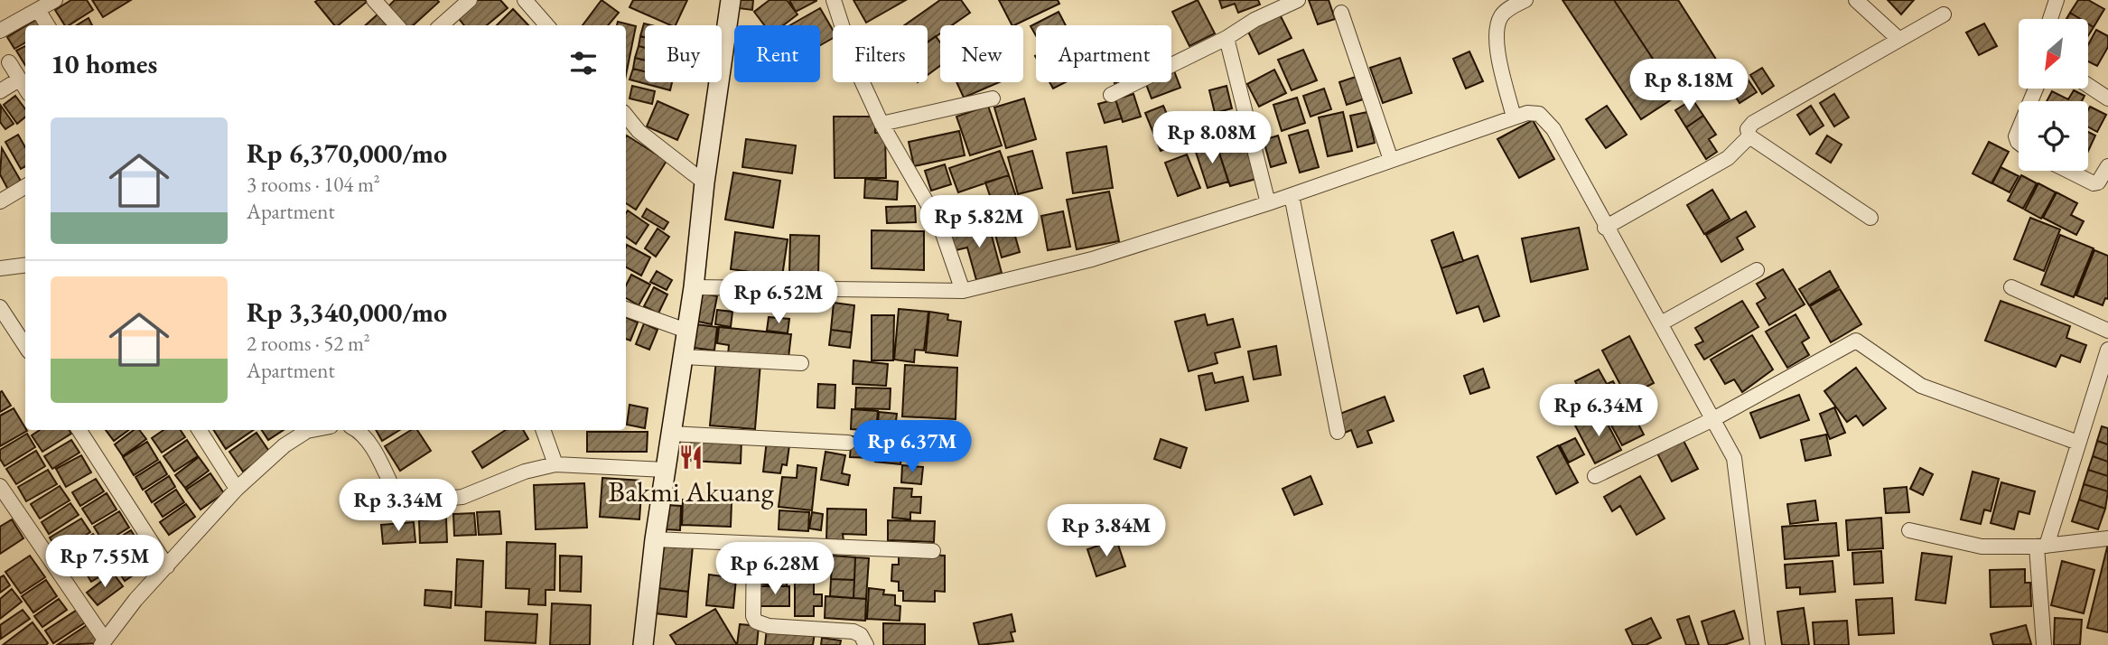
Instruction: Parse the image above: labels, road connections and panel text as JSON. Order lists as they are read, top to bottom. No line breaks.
{"places":{"restaurant":["Bakmi Akuang"]},"north":"bottom left","page":{"chip":["Buy","Rent","Filters","New","Apartment"],"heading":"10 homes","price":["Rp 8.18M","Rp 8.08M","Rp 5.82M","Rp 6.52M","Rp 6.34M","Rp 6.37M","Rp 3.34M","Rp 3.84M","Rp 7.55M","Rp 6.28M"],"list":[{"name":"Rp 6,370,000/mo","note":"3 rooms · 104 m² · Apartment"},{"name":"Rp 3,340,000/mo","note":"2 rooms · 52 m² · Apartment"}]}}
